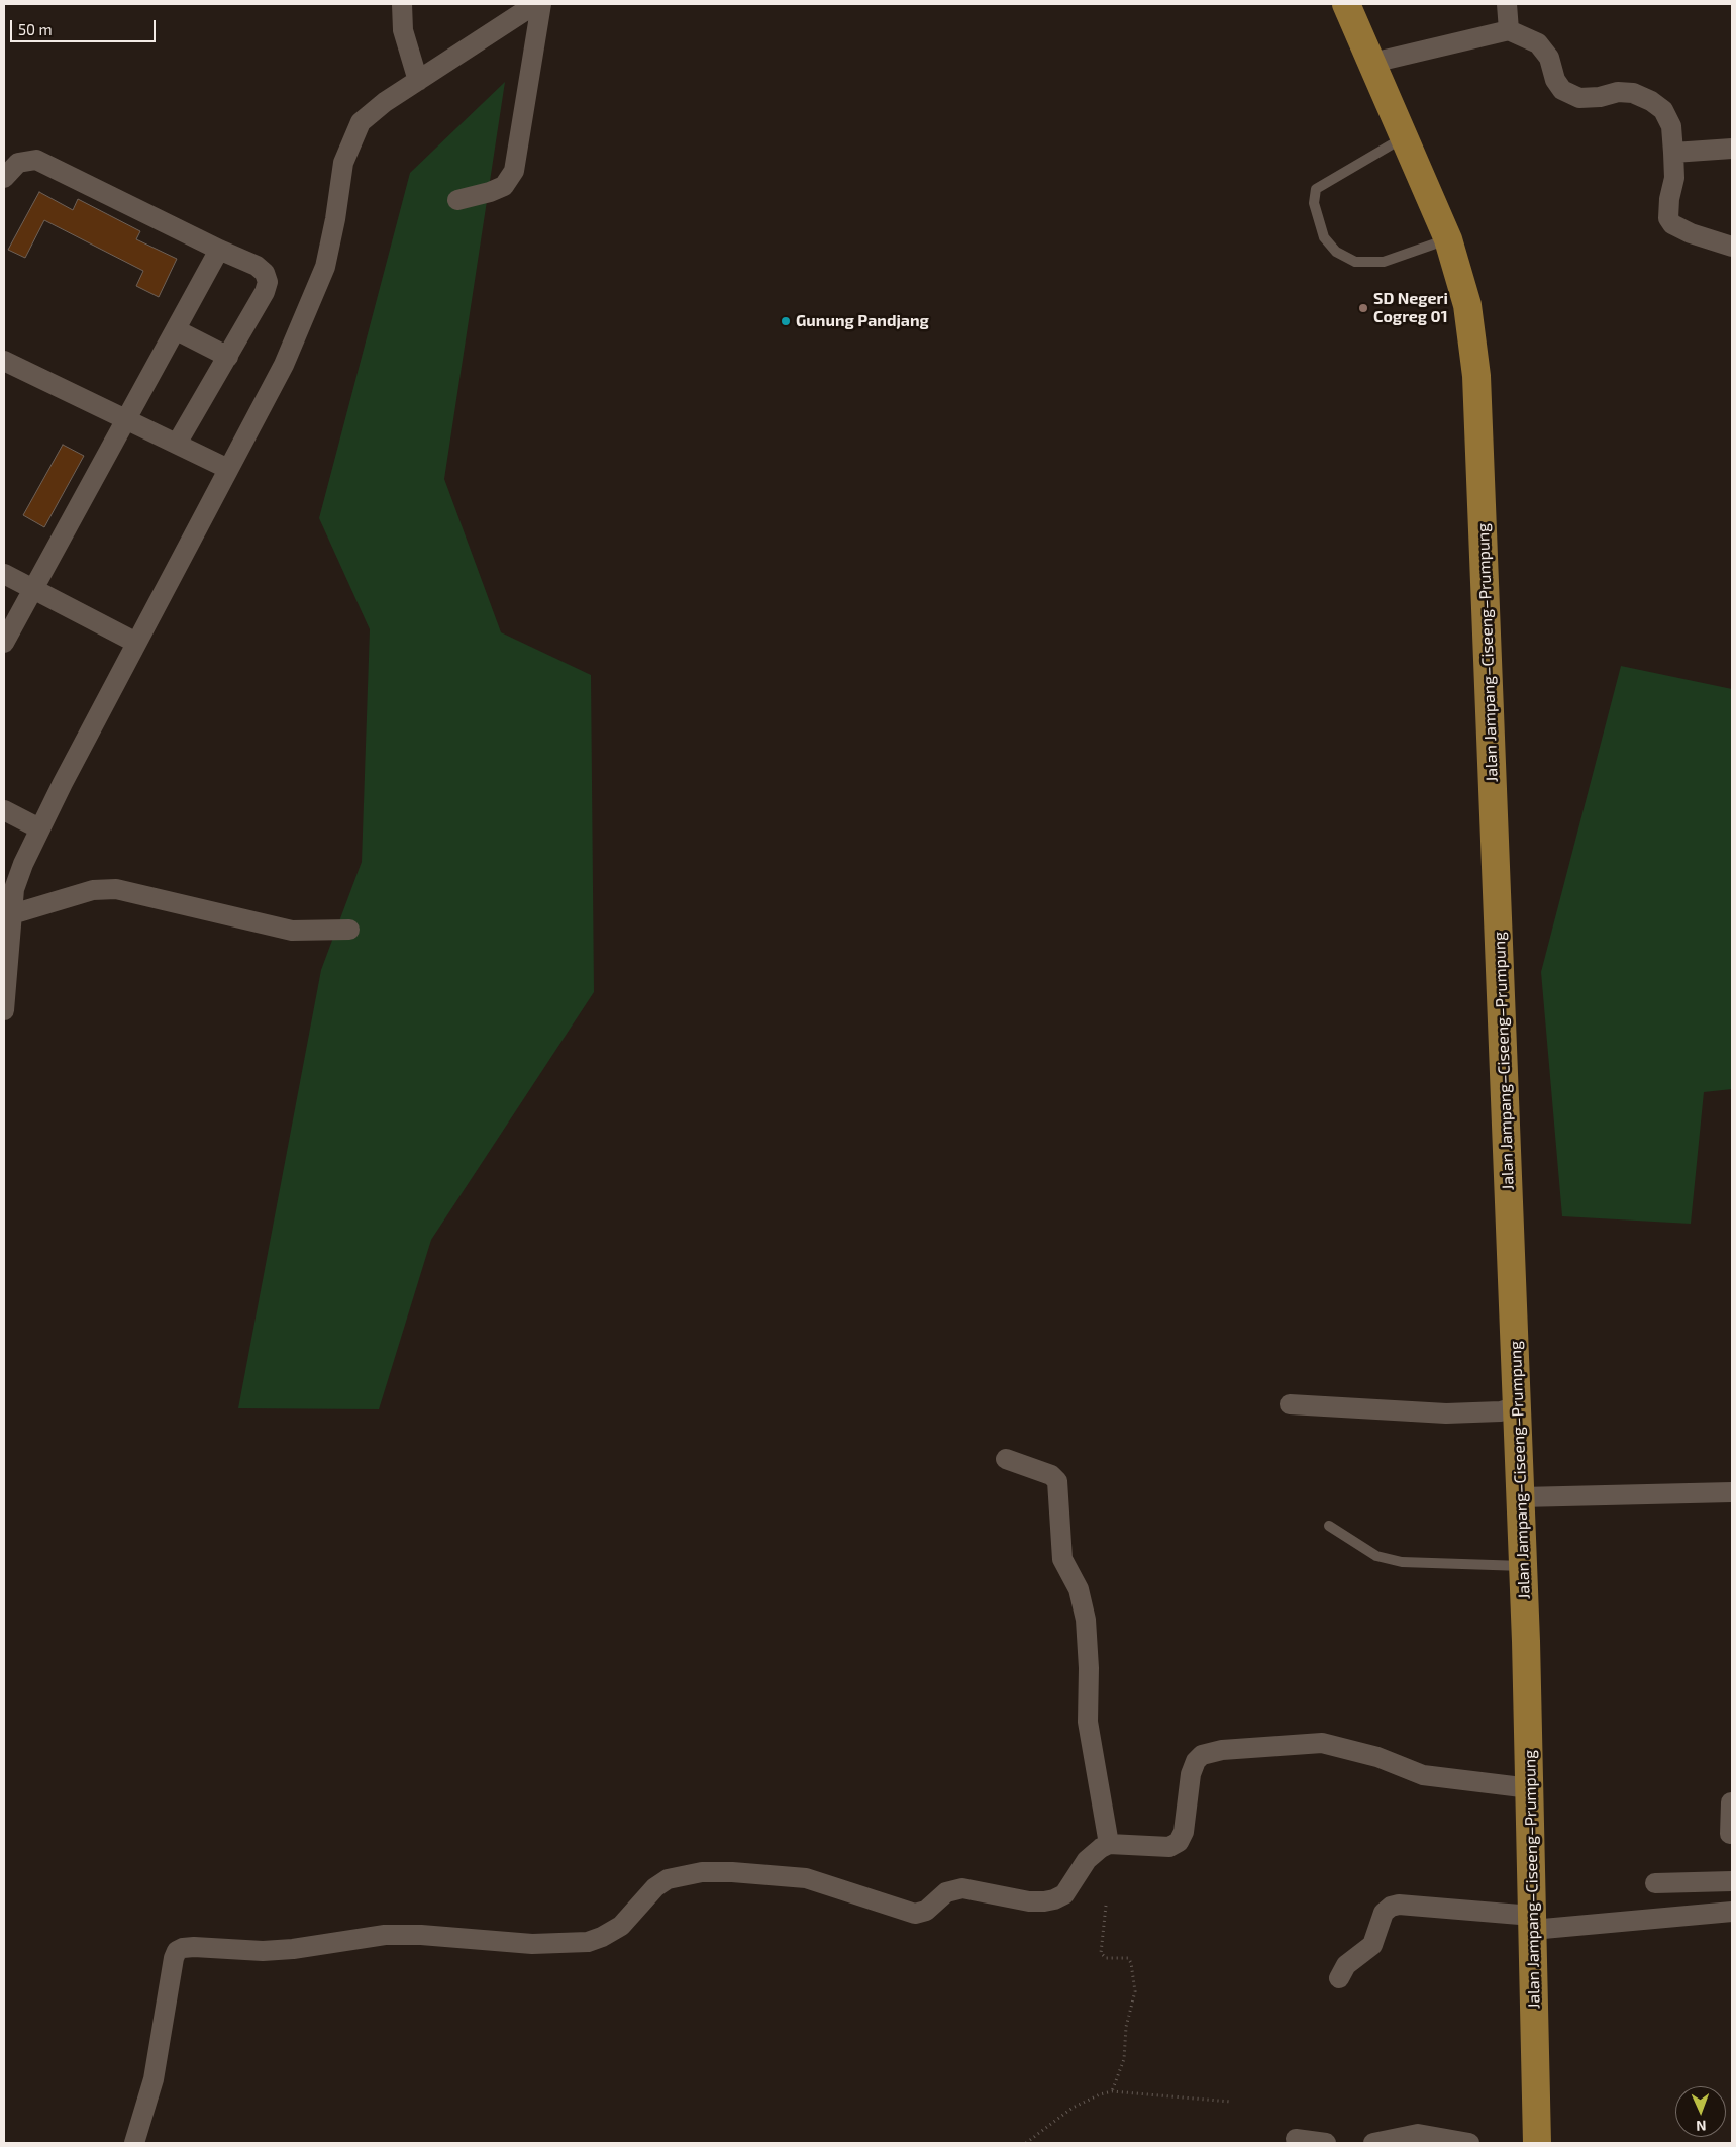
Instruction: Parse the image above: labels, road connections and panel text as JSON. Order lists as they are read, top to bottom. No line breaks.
{"streets":{"main road":["Jalan Jampang–Ciseeng–Prumpung"]},"places":["SD Negeri Cogreg 01","Gunung Pandjang"],"scale_bar":"50 m","north":"bottom"}
